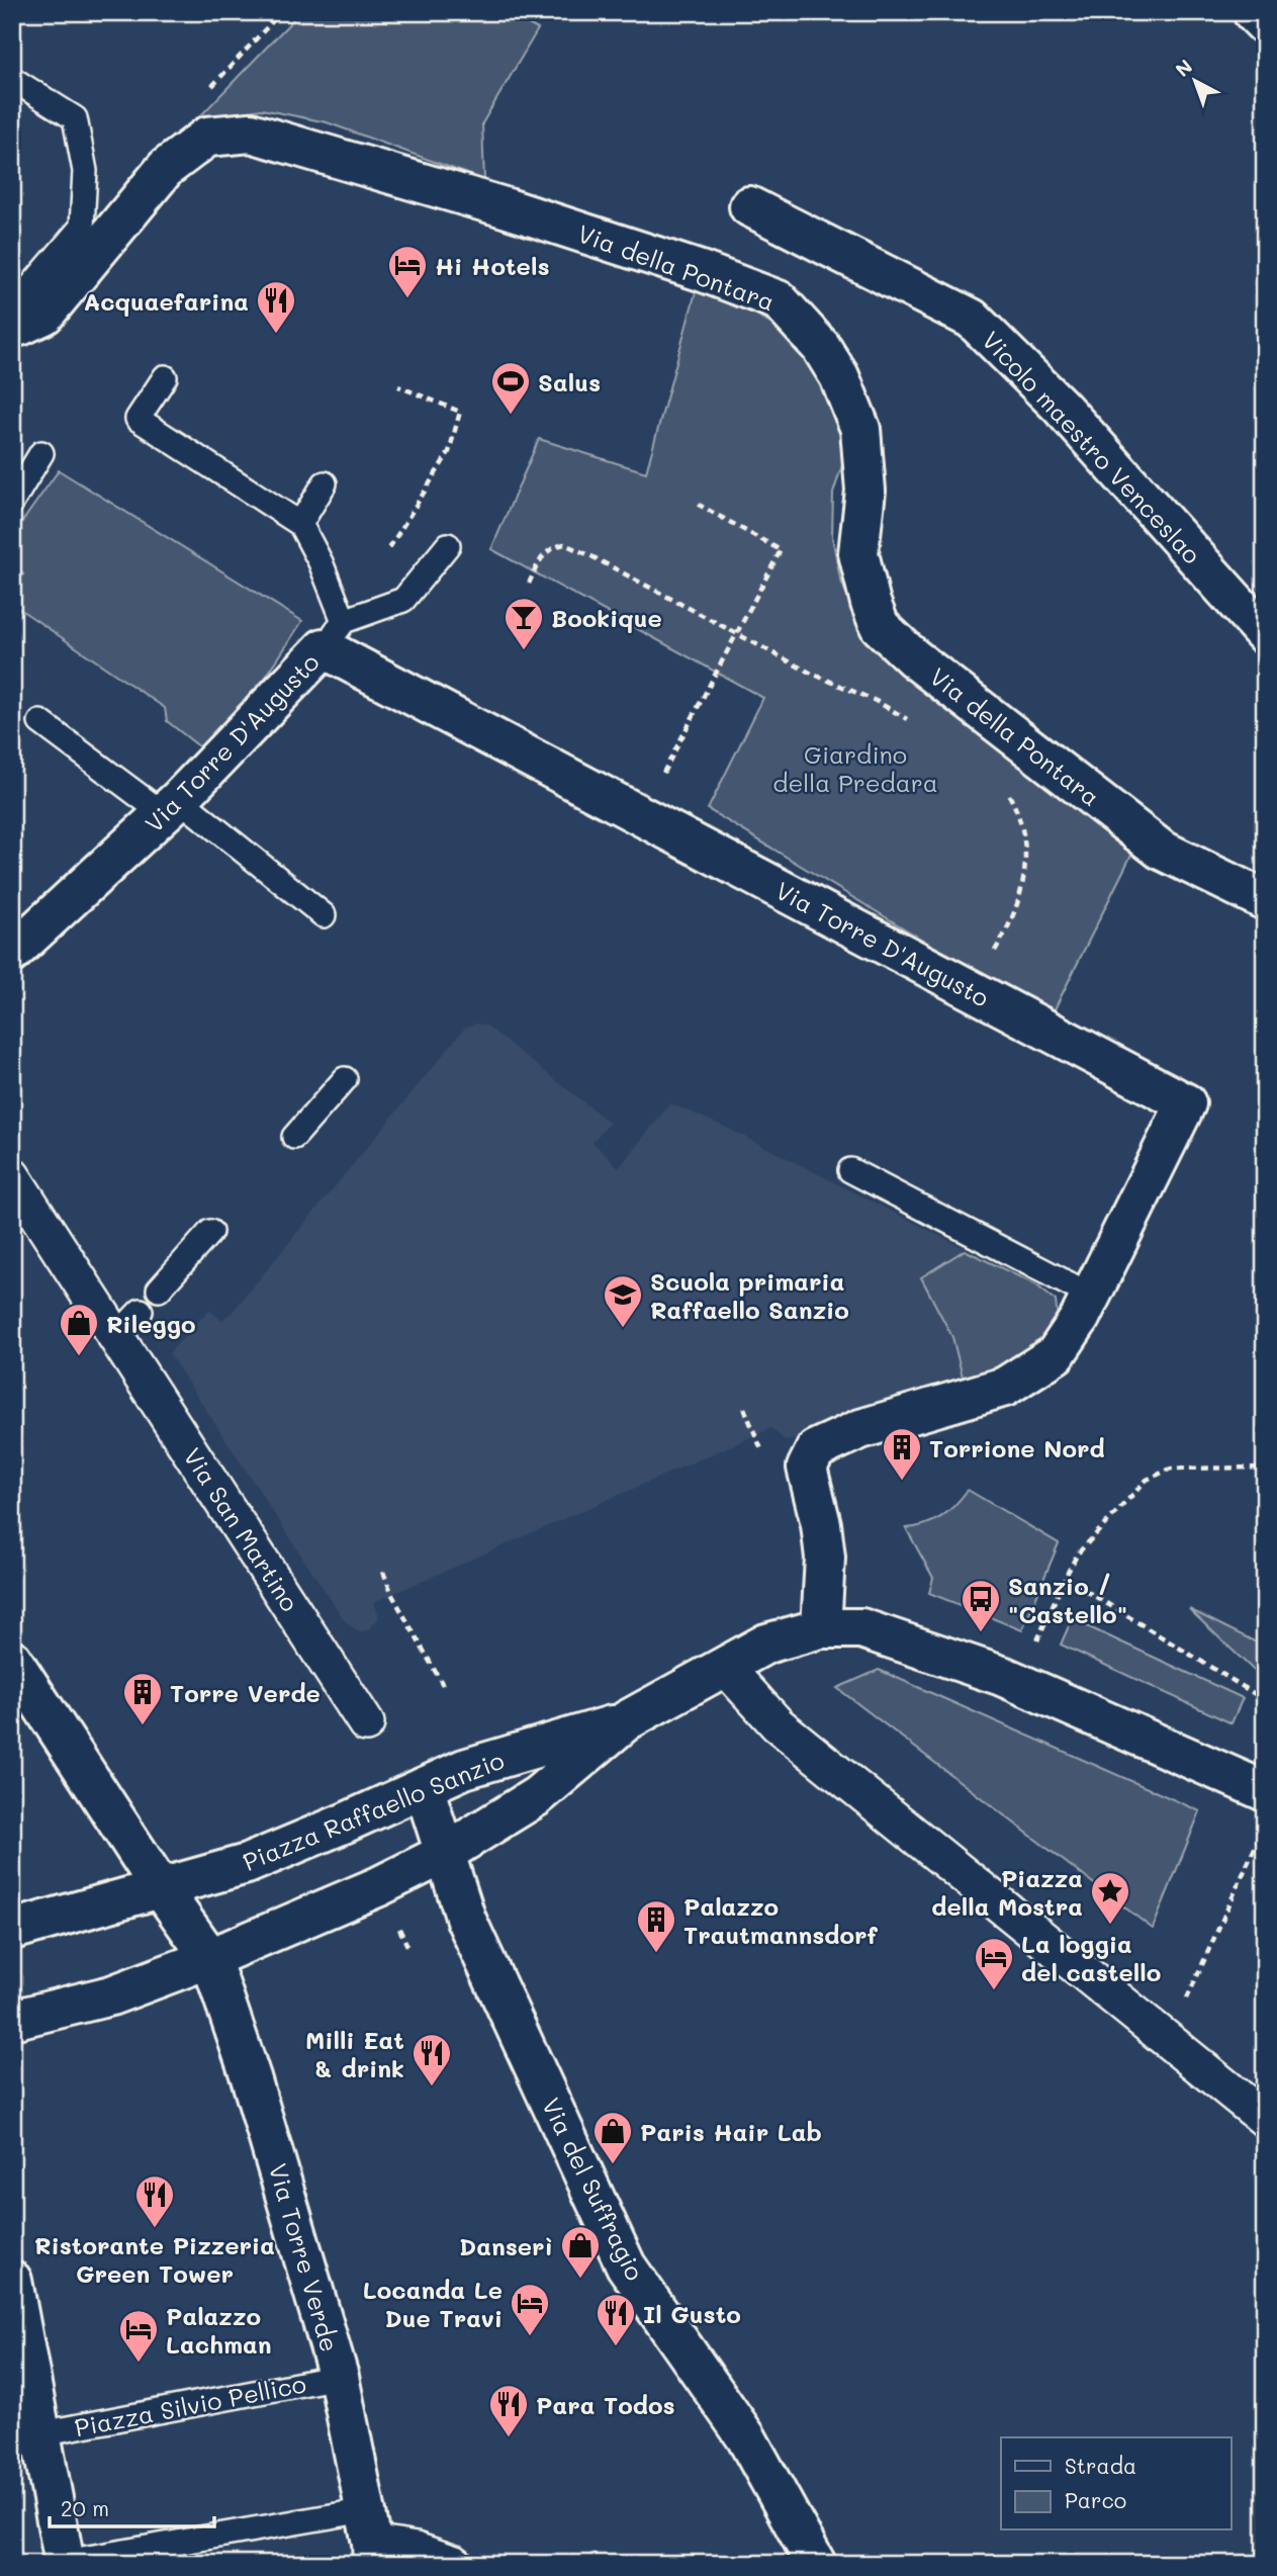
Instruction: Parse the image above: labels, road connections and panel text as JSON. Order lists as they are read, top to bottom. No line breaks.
{"streets":{"street":["Via della Pontara","Vicolo maestro Venceslao","Via Torre D'Augusto","Via San Martino","Piazza Raffaello Sanzio","Via del Suffragio","Via Torre Verde","Piazza Silvio Pellico"]},"crossings":[["Via Torre D'Augusto","Piazza Raffaello Sanzio"],["Piazza Raffaello Sanzio","Via del Suffragio"],["Piazza Raffaello Sanzio","Via Torre Verde"],["Via Torre Verde","Piazza Silvio Pellico"]],"parks":["Giardino della Predara"],"places":{"hotel":["Hi Hotels","La loggia del castello","Locanda Le Due Travi","Palazzo Lachman"],"restaurant":["Acquaefarina","Milli Eat & drink","Ristorante Pizzeria Green Tower","Il Gusto","Para Todos"],"sports":["Salus"],"bar":["Bookique"],"school or university":["Scuola primaria Raffaello Sanzio"],"shop":["Rileggo","Paris Hair Lab","Danserì"],"building":["Torrione Nord","Torre Verde","Palazzo Trautmannsdorf"],"bus stop":["Sanzio / \"Castello\""],"place":["Piazza della Mostra"]},"legend":["Strada","Parco"],"scale_bar":"20 m","north":"top left"}
